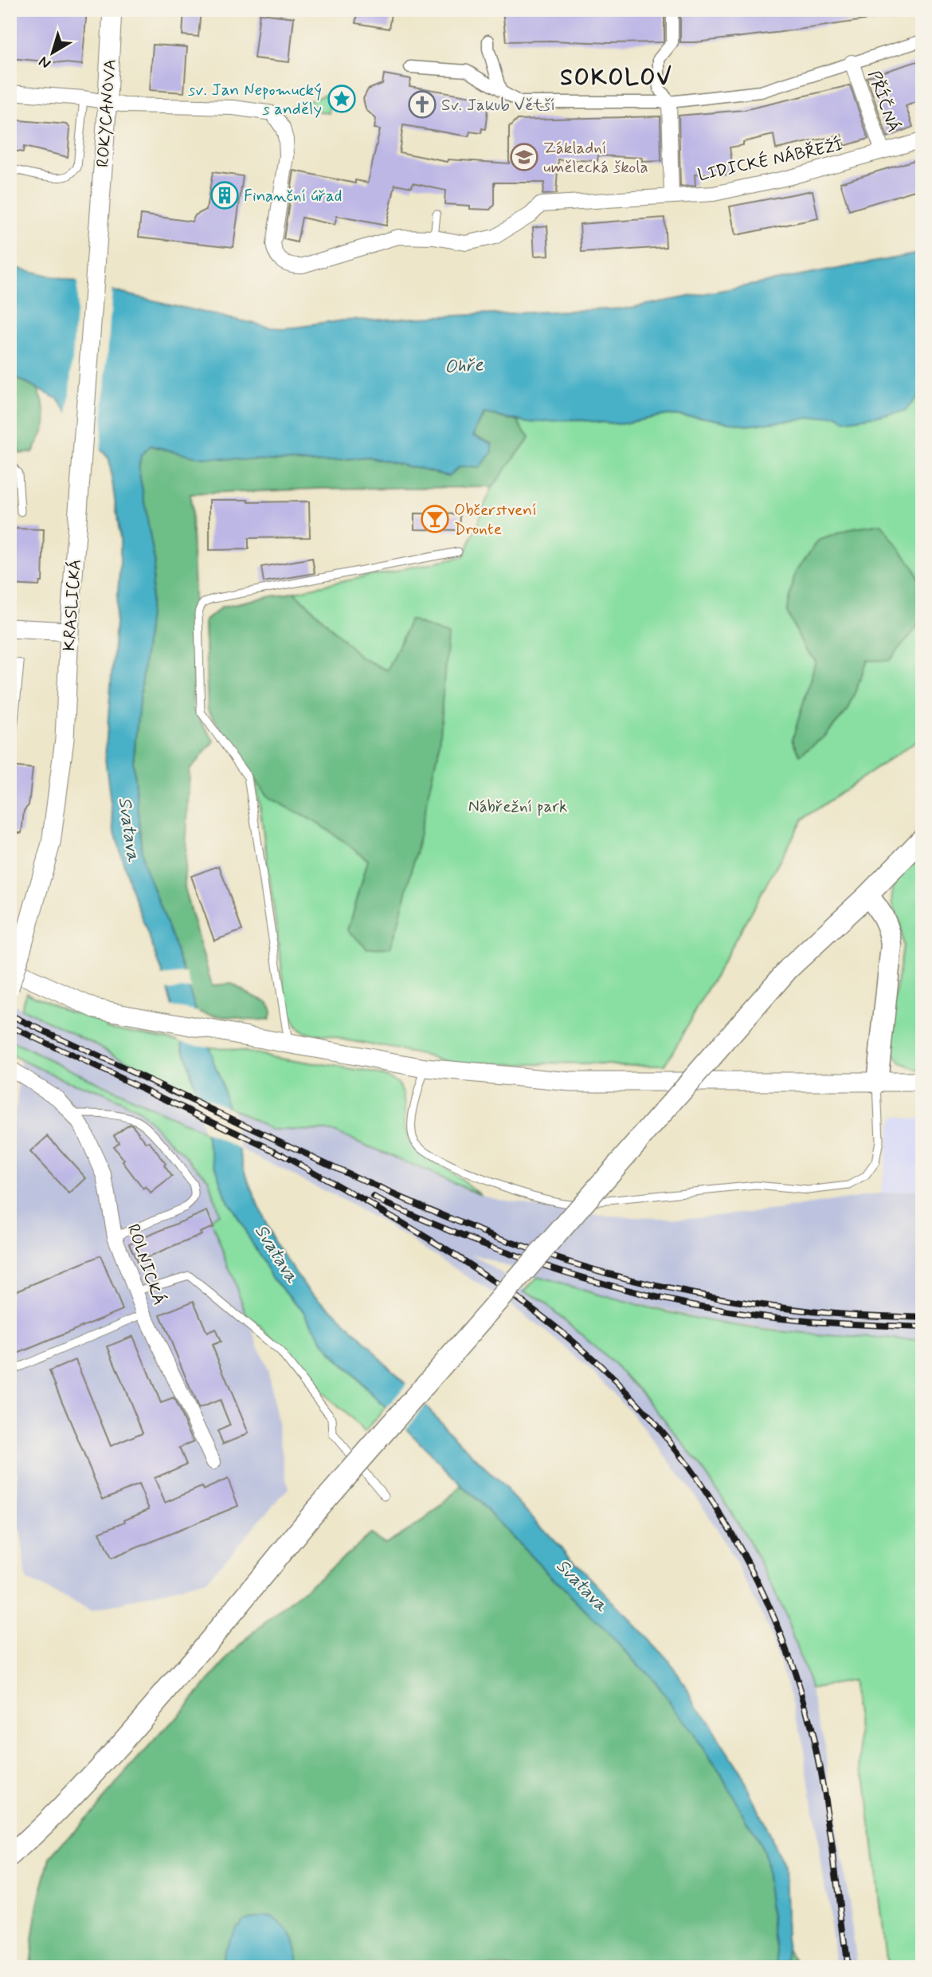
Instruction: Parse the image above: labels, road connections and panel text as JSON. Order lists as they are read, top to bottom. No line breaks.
{"streets":{"street":["PŘÍČNÁ","ROKYCANOVA","LIDICKÉ NÁBŘEŽÍ","KRASLICKÁ","ROLNICKÁ"]},"crossings":[["PŘÍČNÁ","LIDICKÉ NÁBŘEŽÍ"],["ROKYCANOVA","LIDICKÉ NÁBŘEŽÍ"],["ROKYCANOVA","KRASLICKÁ"]],"districts":["SOKOLOV"],"water":["Ohře","Svatava"],"parks":["Nábřežní park"],"places":{"place":["sv. Jan Nepomucký s anděly"],"church":["Sv. Jakub Větší"],"school or university":["Základní umělecká škola"],"building":["Finanční úřad"],"bar":["Občerstvení Dronte"]},"north":"bottom left"}
